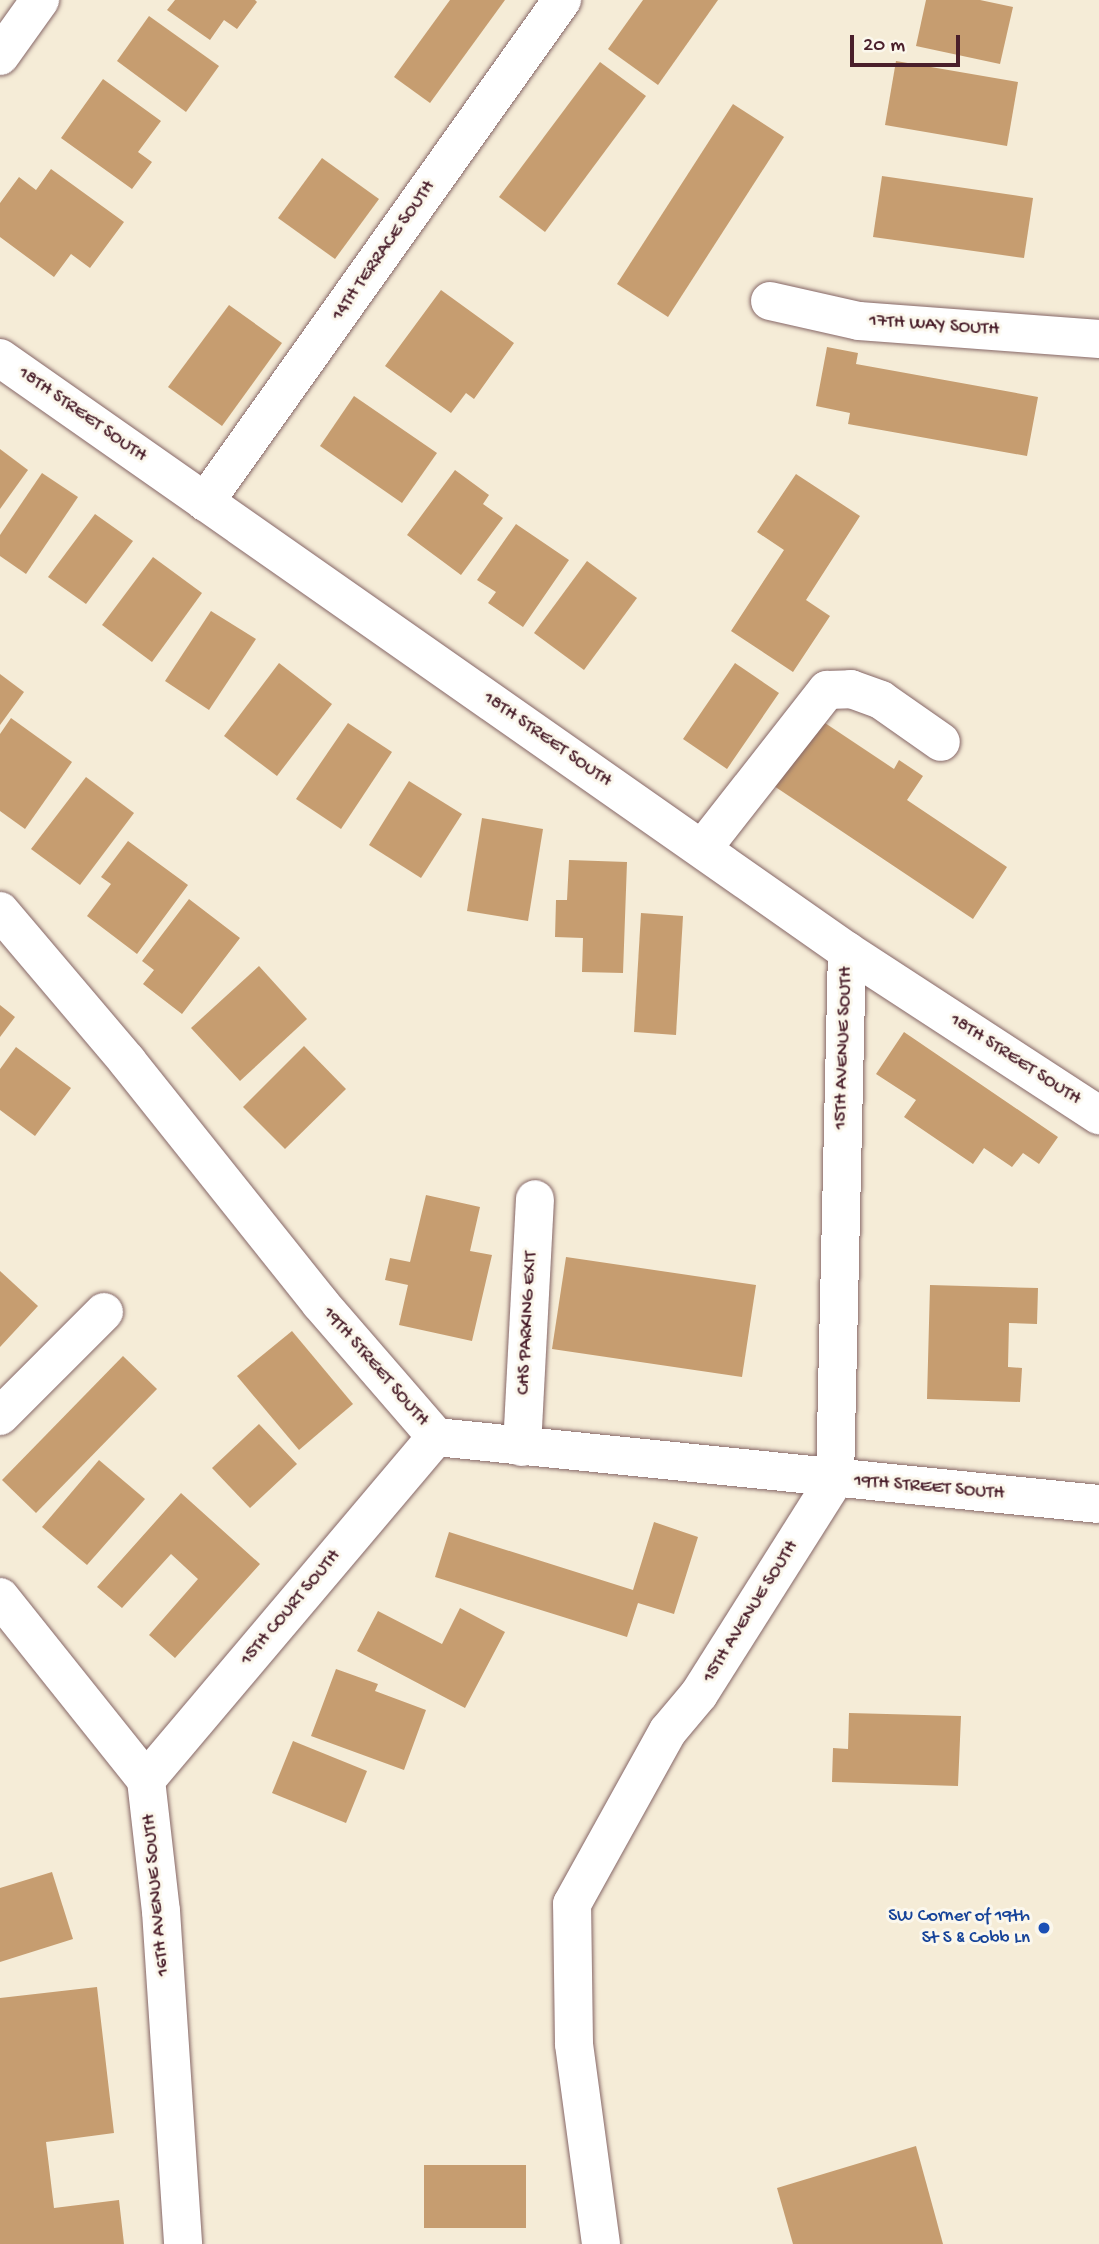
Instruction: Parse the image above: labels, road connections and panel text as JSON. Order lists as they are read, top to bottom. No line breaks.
{"streets":{"street":["14TH TERRACE SOUTH","17TH WAY SOUTH","18TH STREET SOUTH","15TH AVENUE SOUTH","CHS PARKING EXIT","19TH STREET SOUTH","15TH COURT SOUTH","16TH AVENUE SOUTH"]},"crossings":[["14TH TERRACE SOUTH","18TH STREET SOUTH"],["18TH STREET SOUTH","15TH AVENUE SOUTH"],["15TH AVENUE SOUTH","19TH STREET SOUTH"],["CHS PARKING EXIT","19TH STREET SOUTH"],["19TH STREET SOUTH","15TH COURT SOUTH"],["15TH COURT SOUTH","16TH AVENUE SOUTH"]],"places":["SW Corner of 19th St S & Cobb Ln"],"scale_bar":"20 m"}
